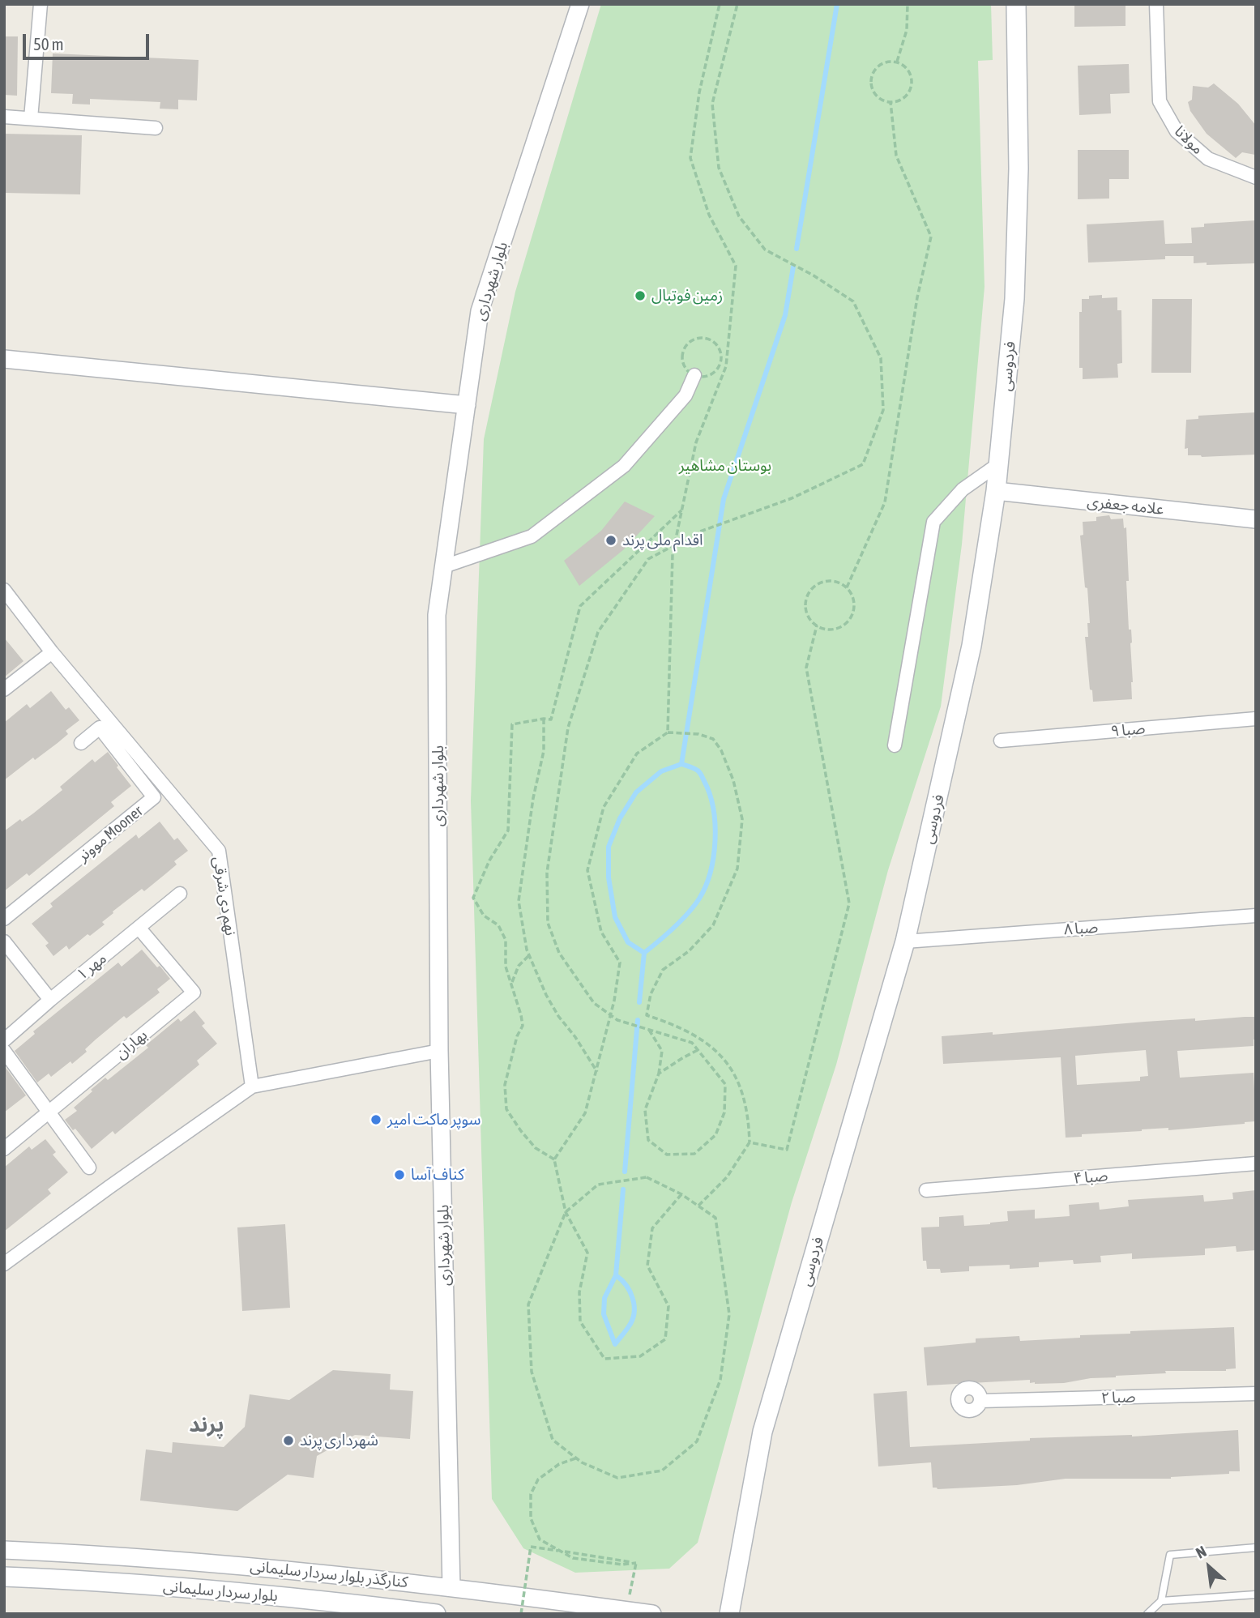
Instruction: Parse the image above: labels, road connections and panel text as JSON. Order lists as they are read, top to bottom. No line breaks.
{"streets":{"main road":["فردوسی","بلوار سردار سلیمانی"],"street":["مولانا","بلوار شهرداری","علامه جعفری","صبا ۹","موونر Mooner","نهم دی شرقی","صبا ۸","مهر ۱","بهاران","صبا ۴","صبا ۲","کنارگذر بلوار سردار سلیمانی"]},"crossings":[["بلوار شهرداری","کنارگذر بلوار سردار سلیمانی"],["فردوسی","علامه جعفری"],["فردوسی","صبا ۸"],["مهر ۱","بهاران"]],"districts":["پرند"],"parks":["بوستان مشاهیر"],"places":["زمین فوتبال","اقدام ملی پرند","سوپر ماکت امیر","کناف آسا","شهرداری پرند"],"scale_bar":"50 m","north":"top left"}
